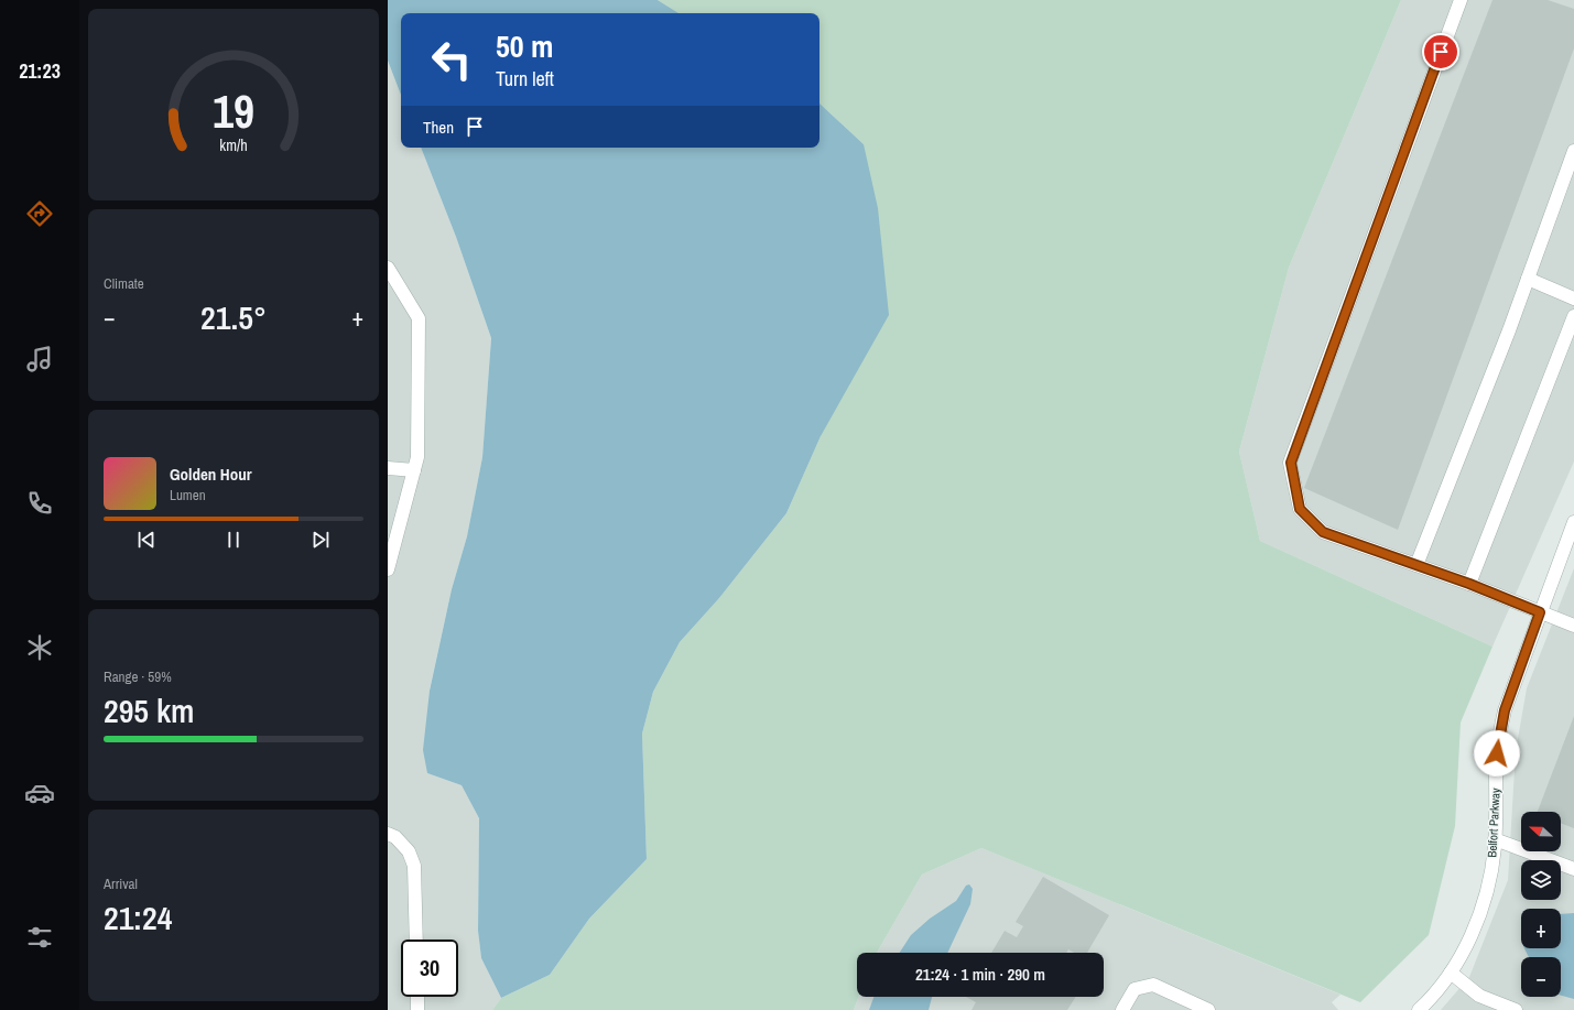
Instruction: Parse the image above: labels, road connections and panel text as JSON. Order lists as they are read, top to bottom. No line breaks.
{"streets":{"street":["Belfort Parkway"]},"north":"left","page":{"tabs":"21:23","turn":["50 m","Turn left"],"then":"Then","tile":["Climate",["Range · 59%","295 km"],["Arrival","21:24"]],"heat":["−","21.5°","+"],"song":["Golden Hour","Lumen"],"map_buttons":["+","−"],"limit":"30","trip":"21:24 · 1 min · 290 m","gauge":["19","km/h"]}}
